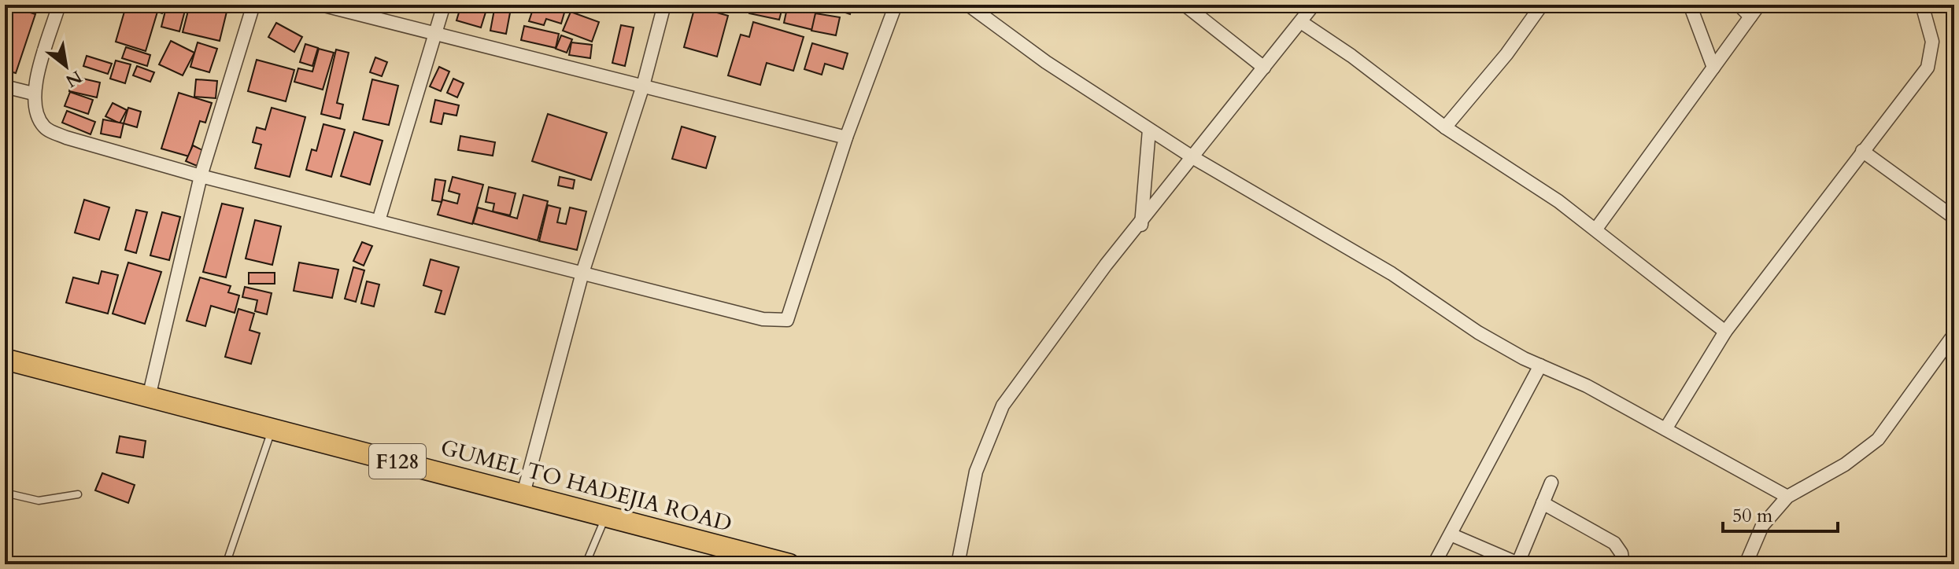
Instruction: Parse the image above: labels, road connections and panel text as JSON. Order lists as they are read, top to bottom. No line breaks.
{"streets":{"main road":["F128","GUMEL TO HADEJIA ROAD"]},"scale_bar":"50 m","north":"bottom right"}
